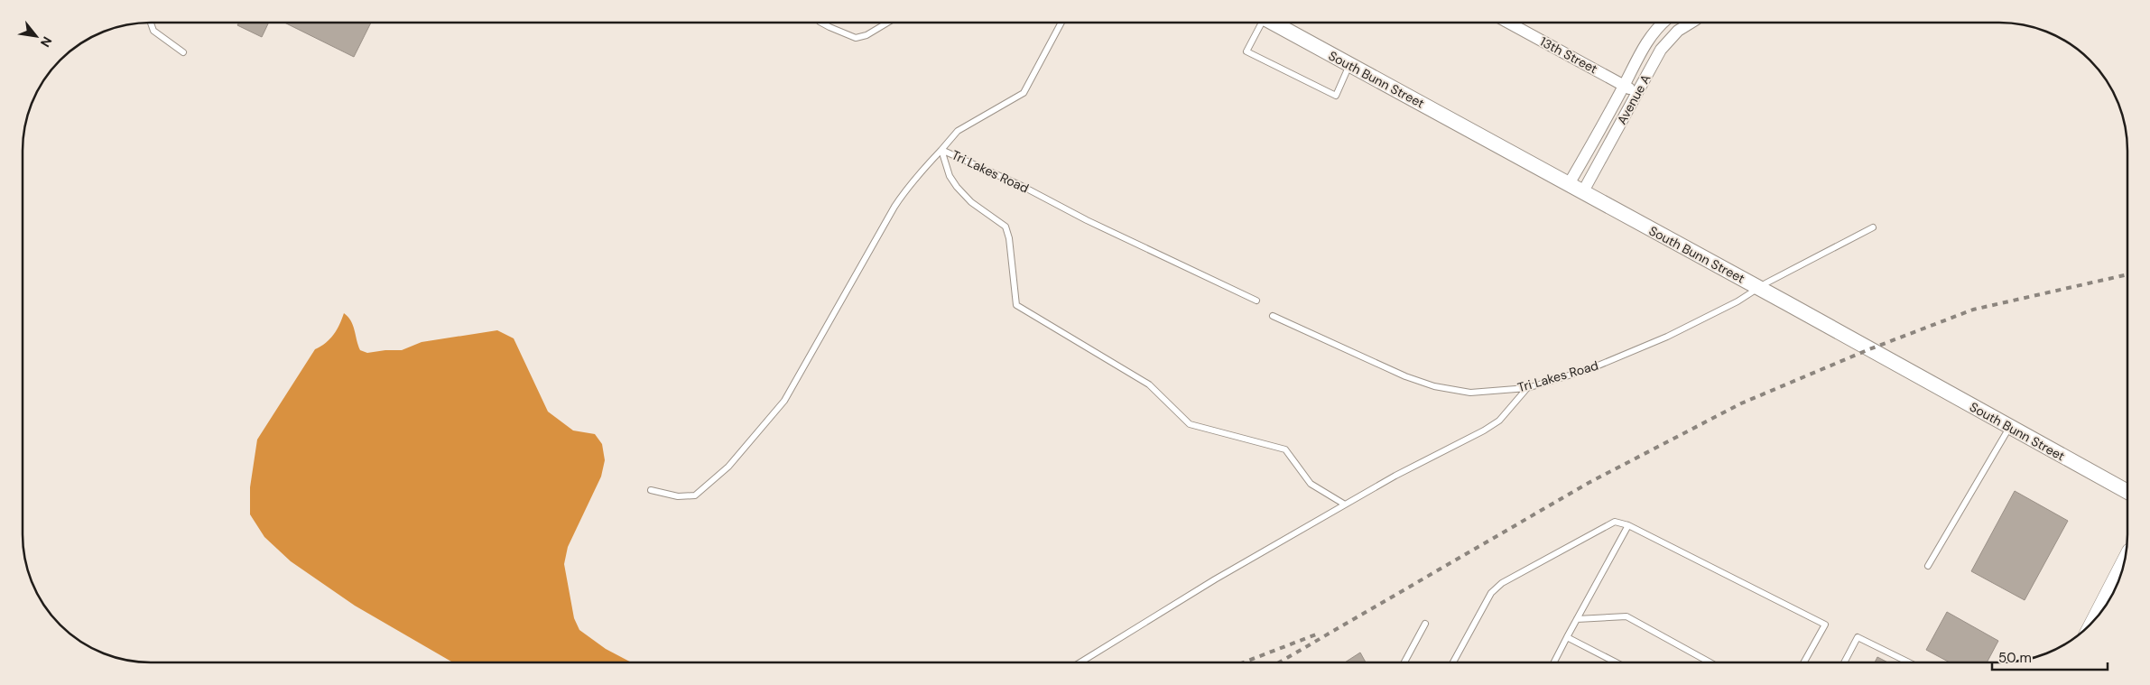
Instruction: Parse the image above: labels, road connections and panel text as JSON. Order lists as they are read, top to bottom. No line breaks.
{"streets":{"street":["13th Street","South Bunn Street","Avenue A"],"lane":["Tri Lakes Road"]},"crossings":[["13th Street","Avenue A"],["South Bunn Street","Avenue A"],["South Bunn Street","Tri Lakes Road"]],"scale_bar":"50 m","north":"bottom right"}
